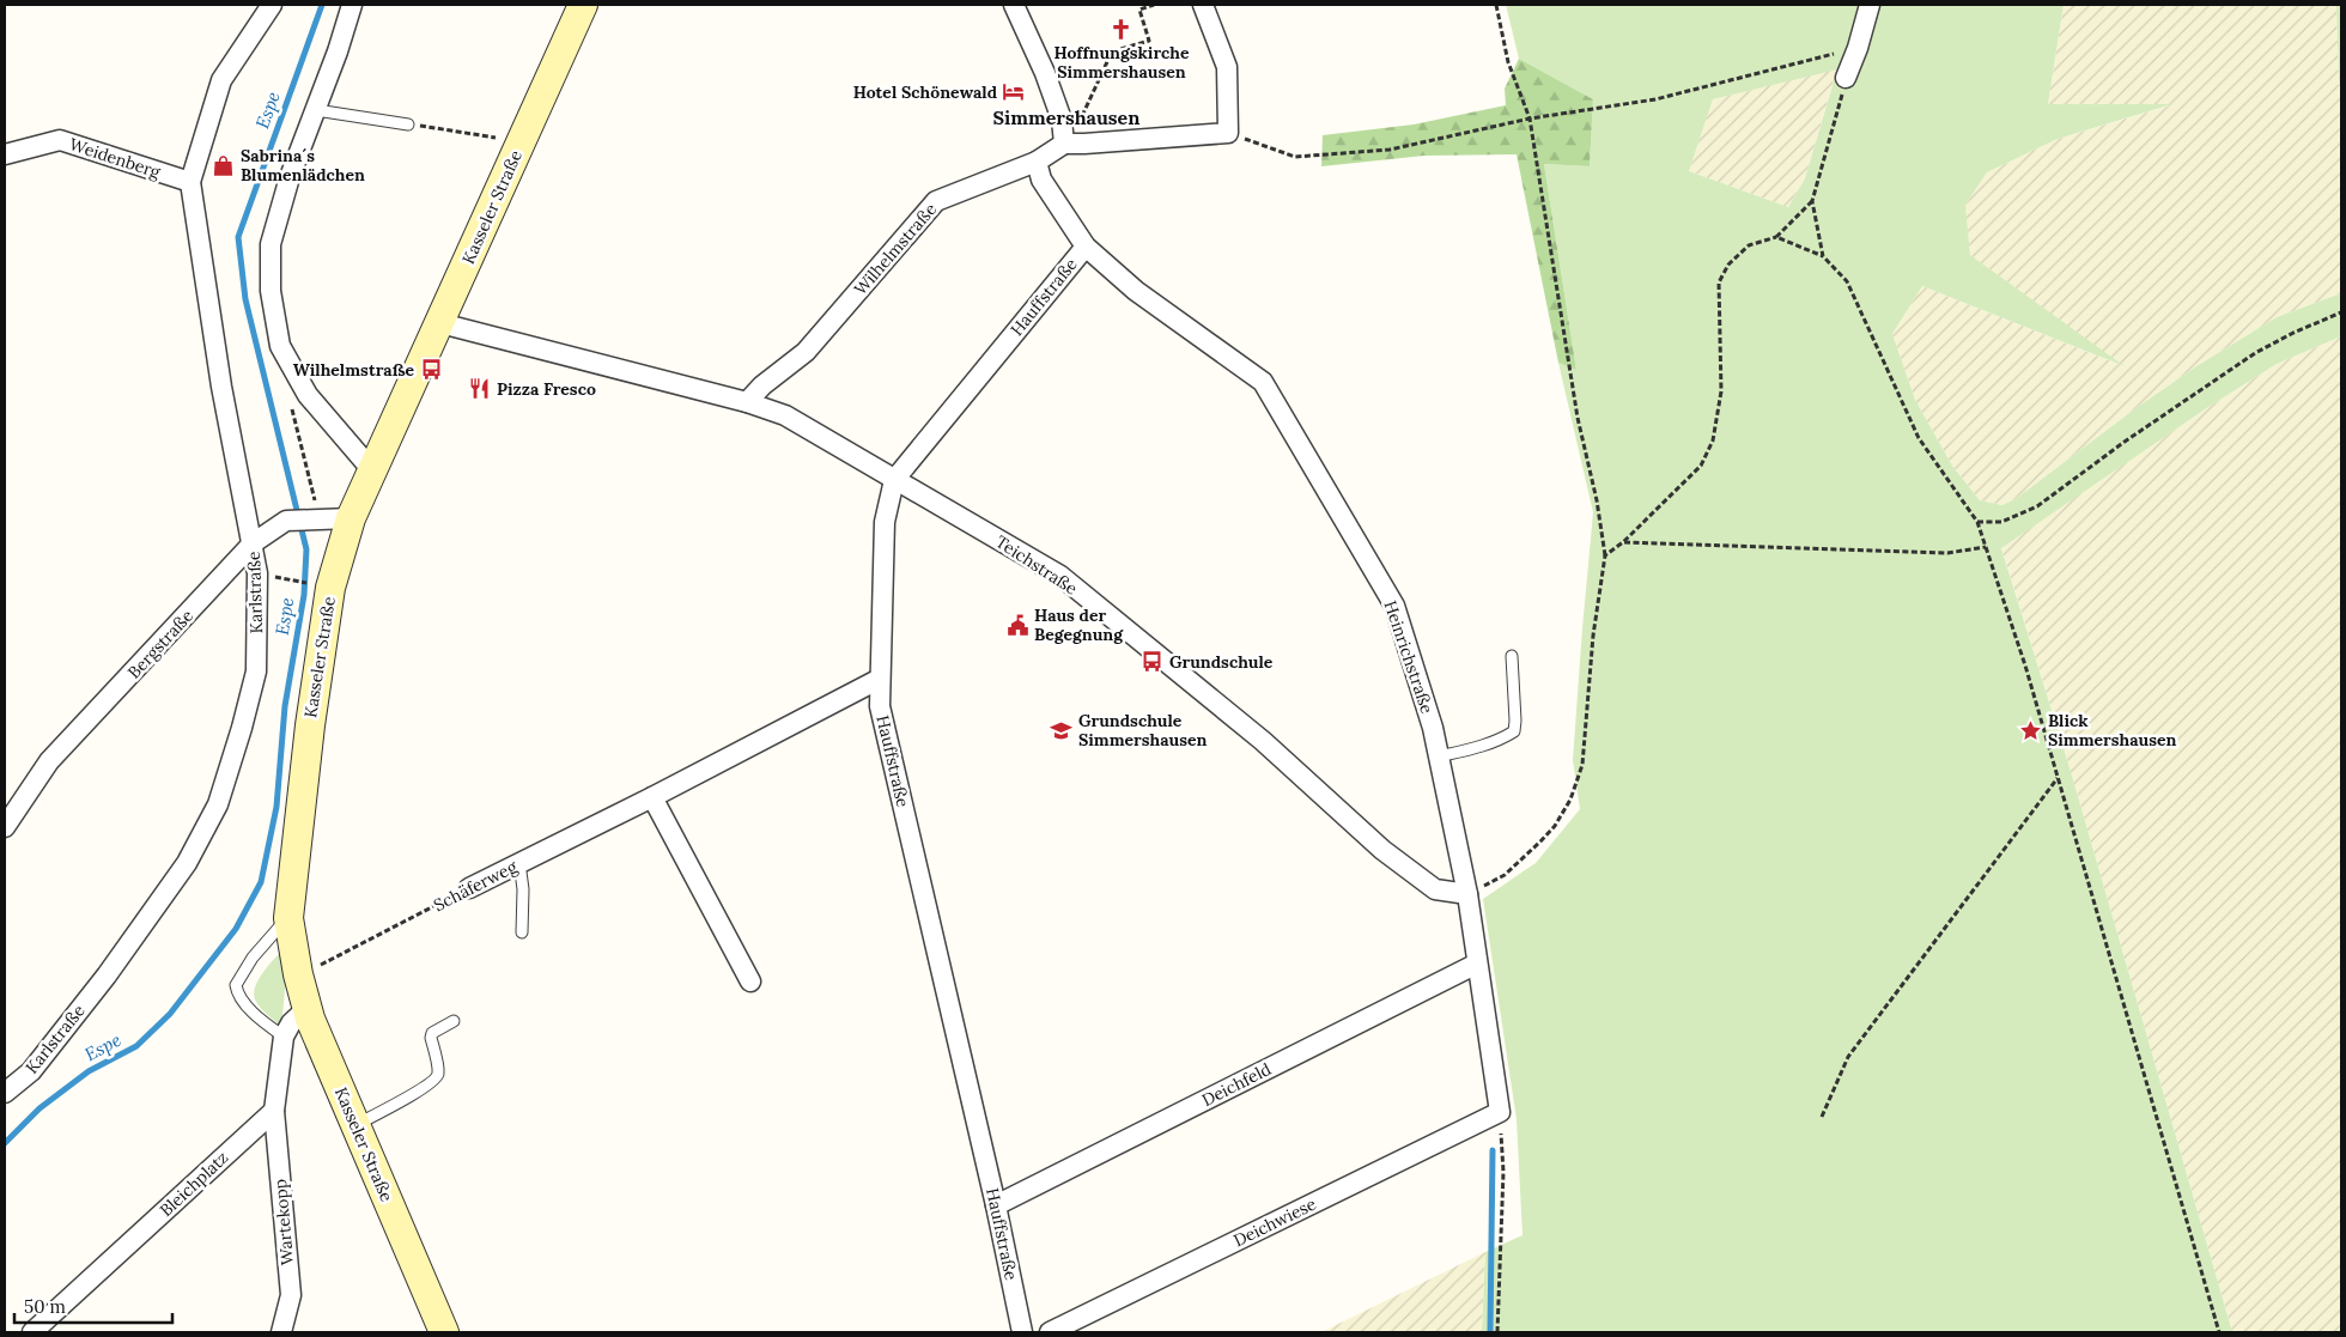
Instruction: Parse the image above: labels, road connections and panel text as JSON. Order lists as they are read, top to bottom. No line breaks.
{"streets":{"street":["Weidenberg","Kasseler Straße","Wilhelmstraße","Hauffstraße","Teichstraße","Karlstraße","Bergstraße","Heinrichstraße","Schäferweg","Deichfeld","Bleichplatz","Wartekopp","Deichwiese"]},"crossings":[["Weidenberg","Karlstraße"],["Kasseler Straße","Bergstraße"],["Kasseler Straße","Schäferweg"],["Wilhelmstraße","Teichstraße"],["Wilhelmstraße","Heinrichstraße"],["Hauffstraße","Teichstraße"],["Hauffstraße","Heinrichstraße"],["Hauffstraße","Schäferweg"],["Hauffstraße","Deichfeld"],["Teichstraße","Heinrichstraße"],["Karlstraße","Bergstraße"],["Heinrichstraße","Deichfeld"],["Heinrichstraße","Deichwiese"],["Bleichplatz","Wartekopp"]],"districts":["Simmershausen"],"water":["Espe"],"places":{"church":["Hoffnungskirche Simmershausen"],"hotel":["Hotel Schönewald"],"shop":["Sabrina´s Blumenlädchen"],"bus stop":["Wilhelmstraße","Grundschule"],"restaurant":["Pizza Fresco"],"public building":["Haus der Begegnung"],"school or university":["Grundschule Simmershausen"],"place":["Blick Simmershausen"]},"scale_bar":"50 m"}
